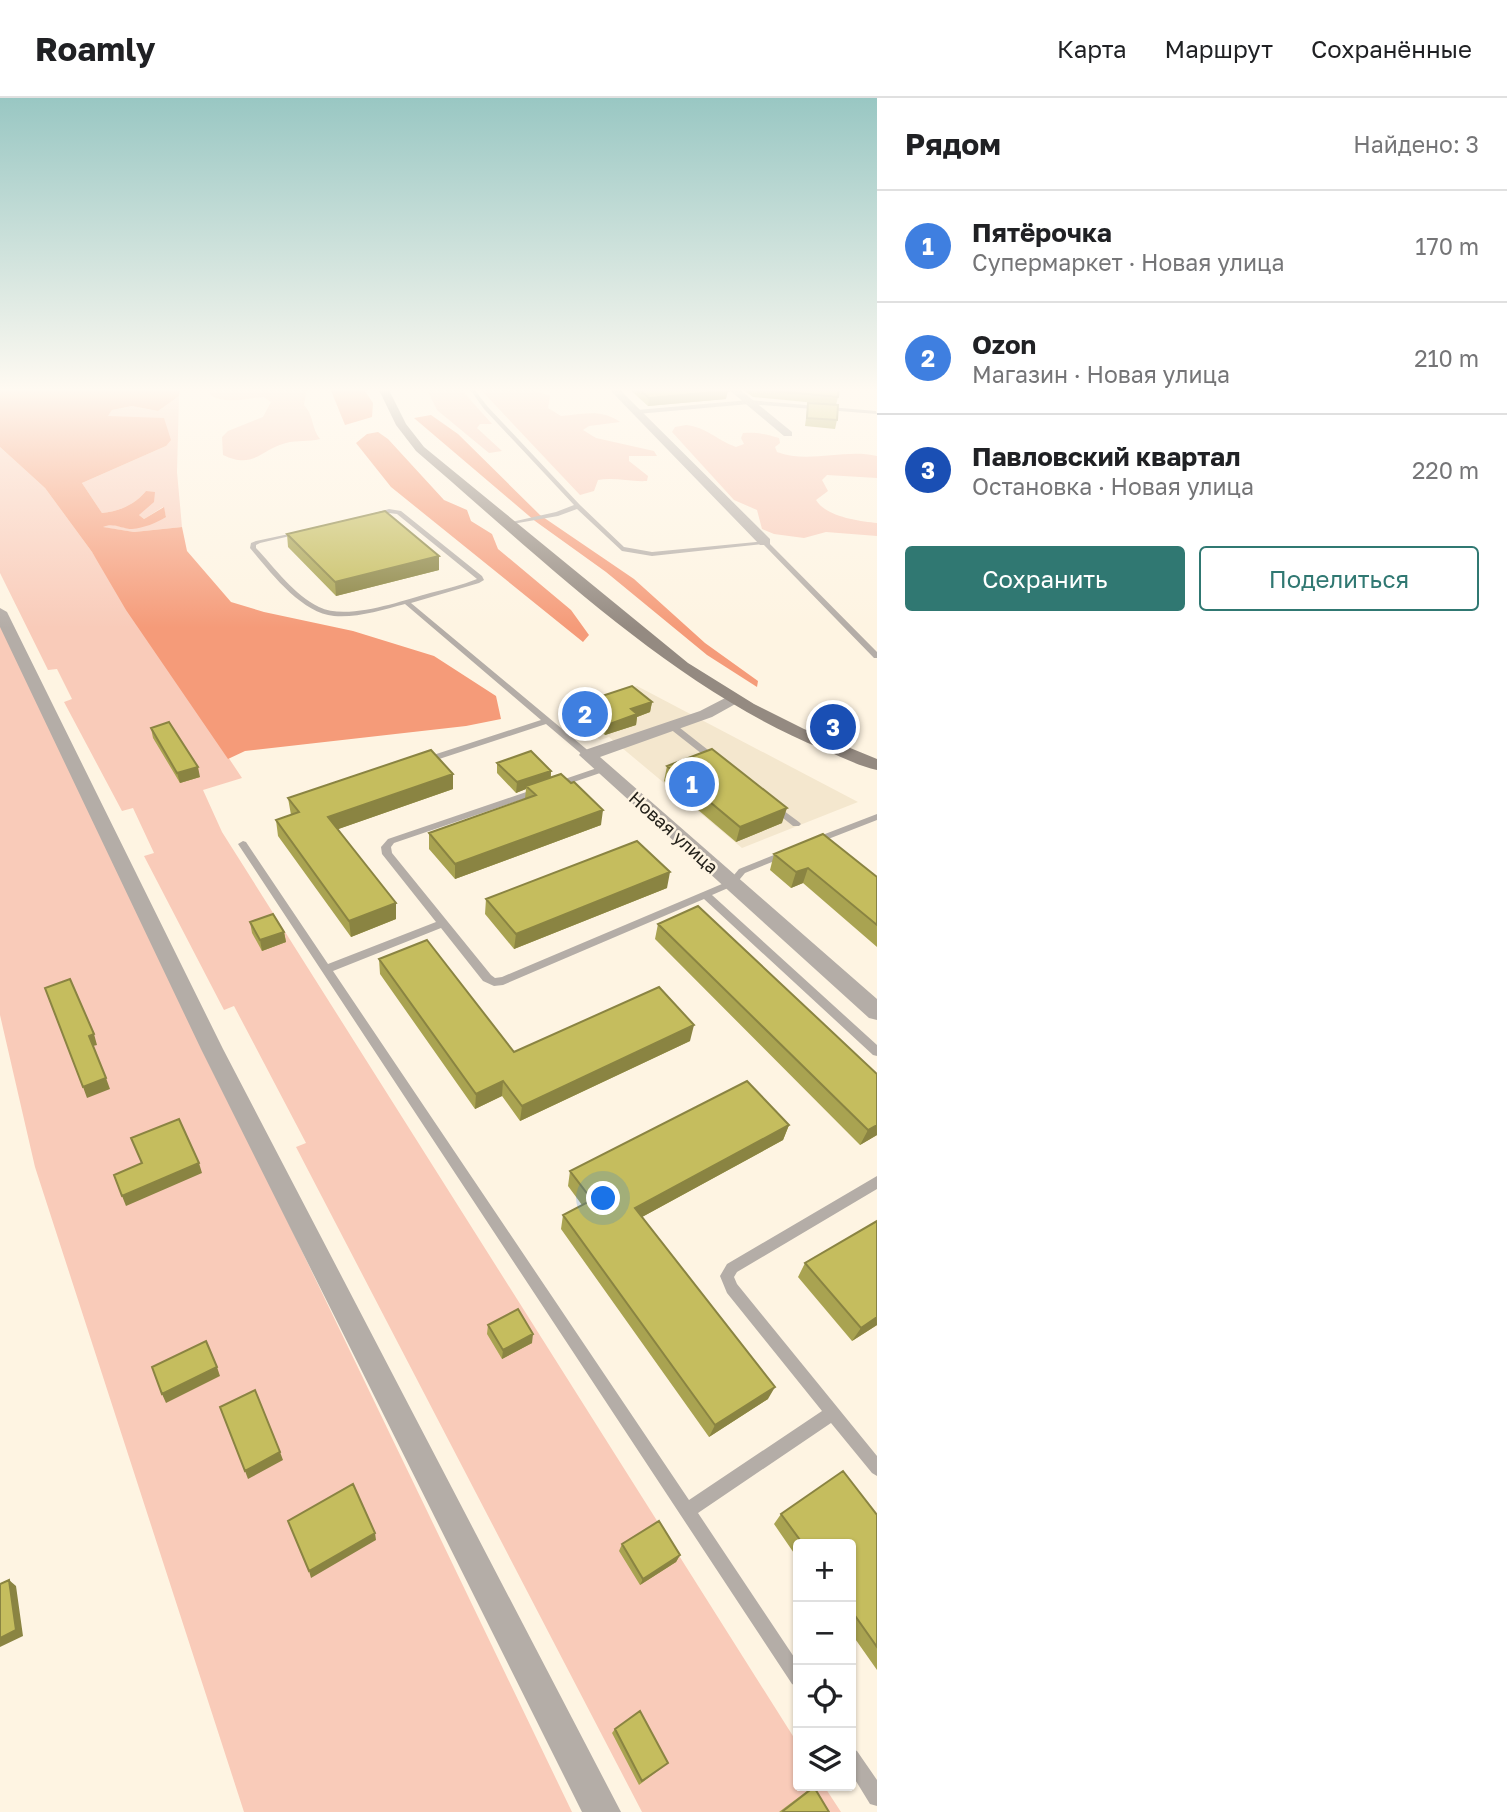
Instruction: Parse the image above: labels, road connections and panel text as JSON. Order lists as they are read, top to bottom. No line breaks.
{"streets":{"street":["Новая улица"]},"page":{"header":"Roamly","nav":["Карта","Маршрут","Сохранённые"],"heading":["Рядом","Найдено: 3"],"list":[{"mark":"1","name":"Пятёрочка","note":"Супермаркет · Новая улица","value":"170 m"},{"mark":"2","name":"Ozon","note":"Магазин · Новая улица","value":"210 m"},{"mark":"3","name":"Павловский квартал","note":"Остановка · Новая улица","value":"220 m"}],"buttons":["Сохранить","Поделиться"],"pins":["2","3","1"],"map_buttons":["+","−"]}}
